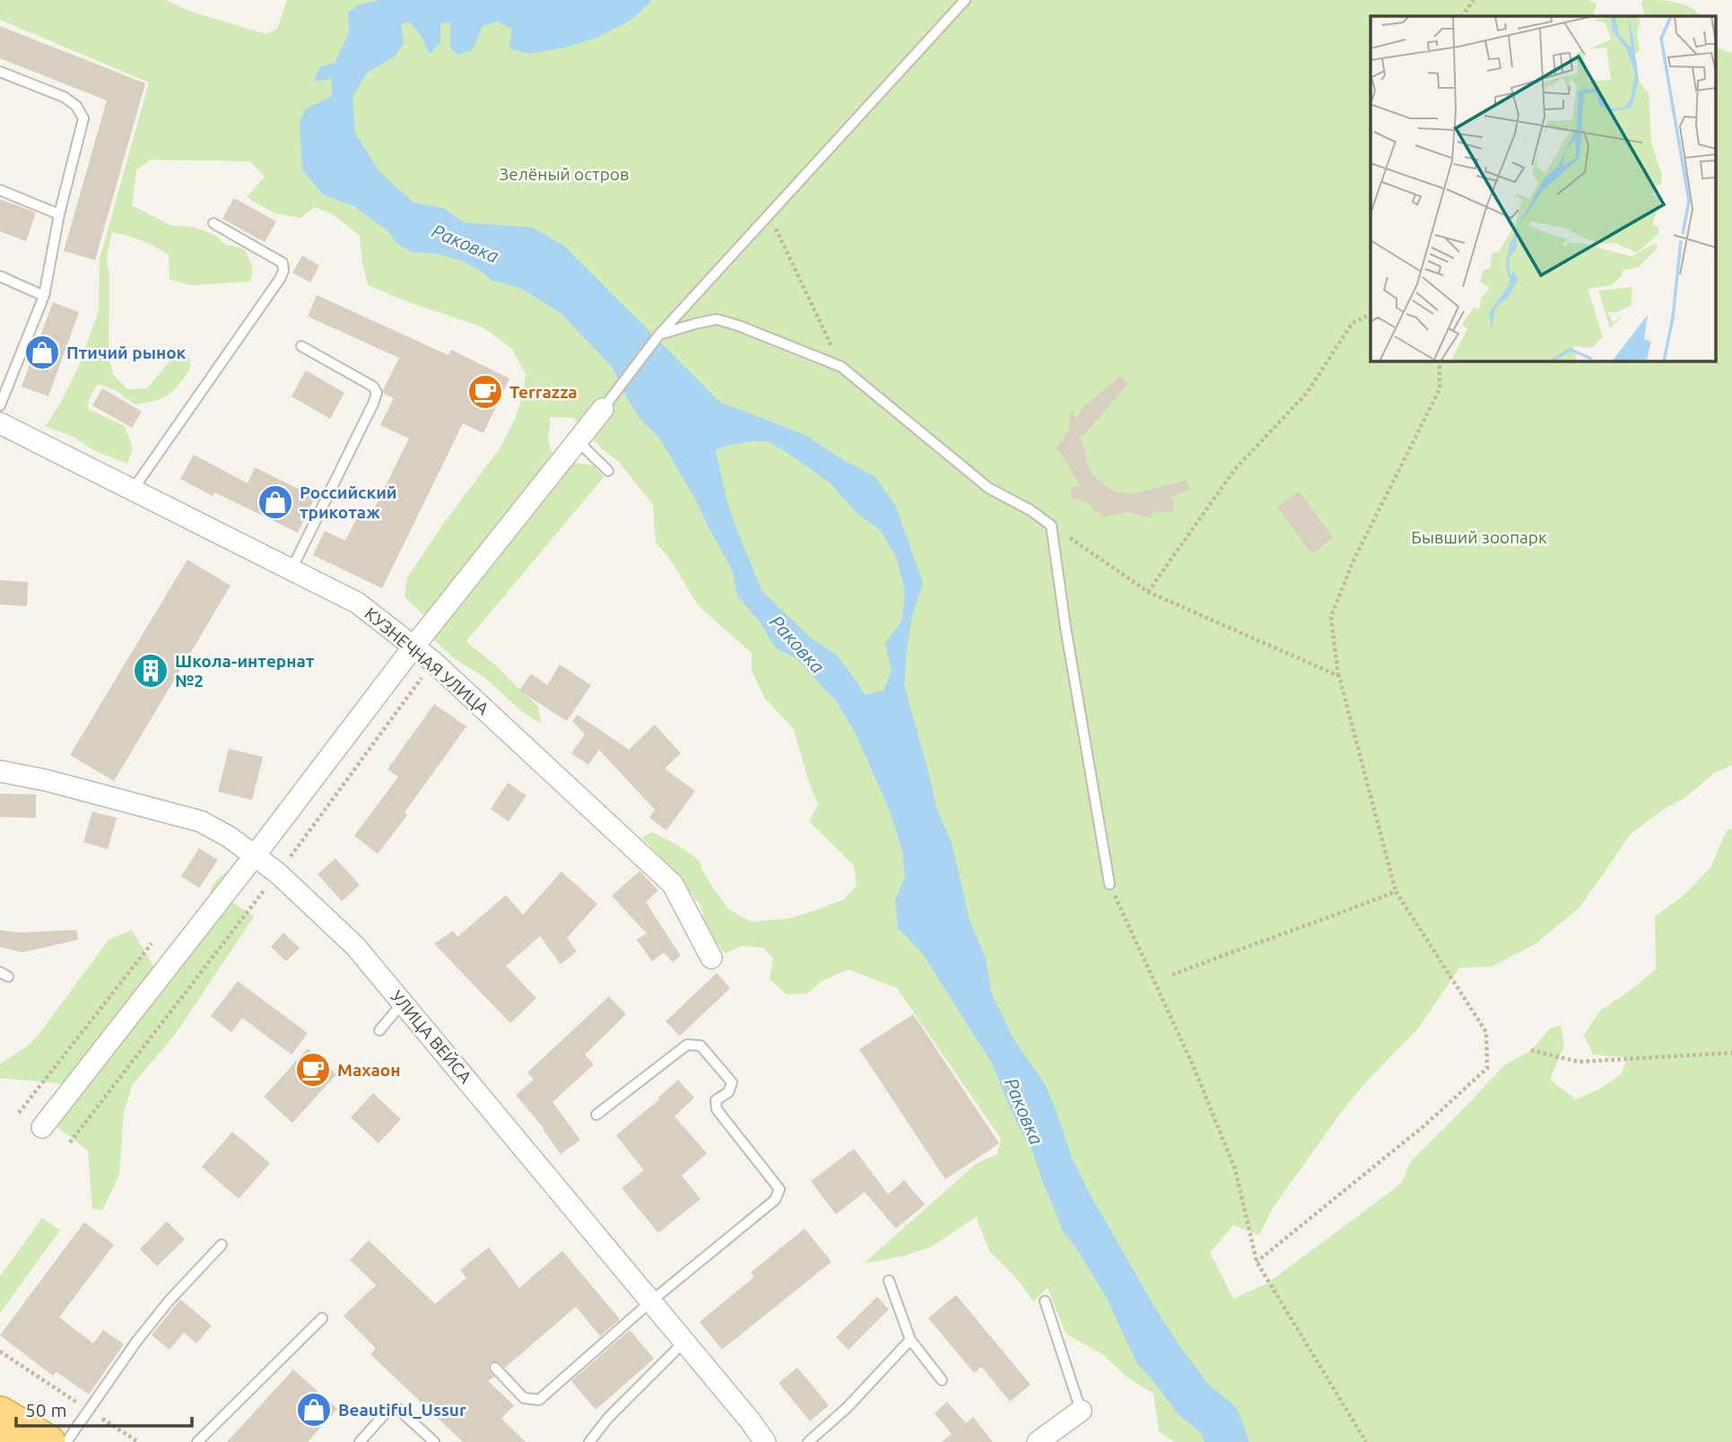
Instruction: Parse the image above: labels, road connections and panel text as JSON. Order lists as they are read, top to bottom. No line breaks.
{"streets":{"street":["КУЗНЕЧНАЯ УЛИЦА","УЛИЦА ВЕЙСА"]},"water":["Раковка"],"parks":["Зелёный остров","Бывший зоопарк"],"places":{"shop":["Птичий рынок","Российский трикотаж","Beautiful_Ussur"],"cafe":["Terrazza","Махаон"],"building":["Школа-интернат №2"]},"scale_bar":"50 m"}
